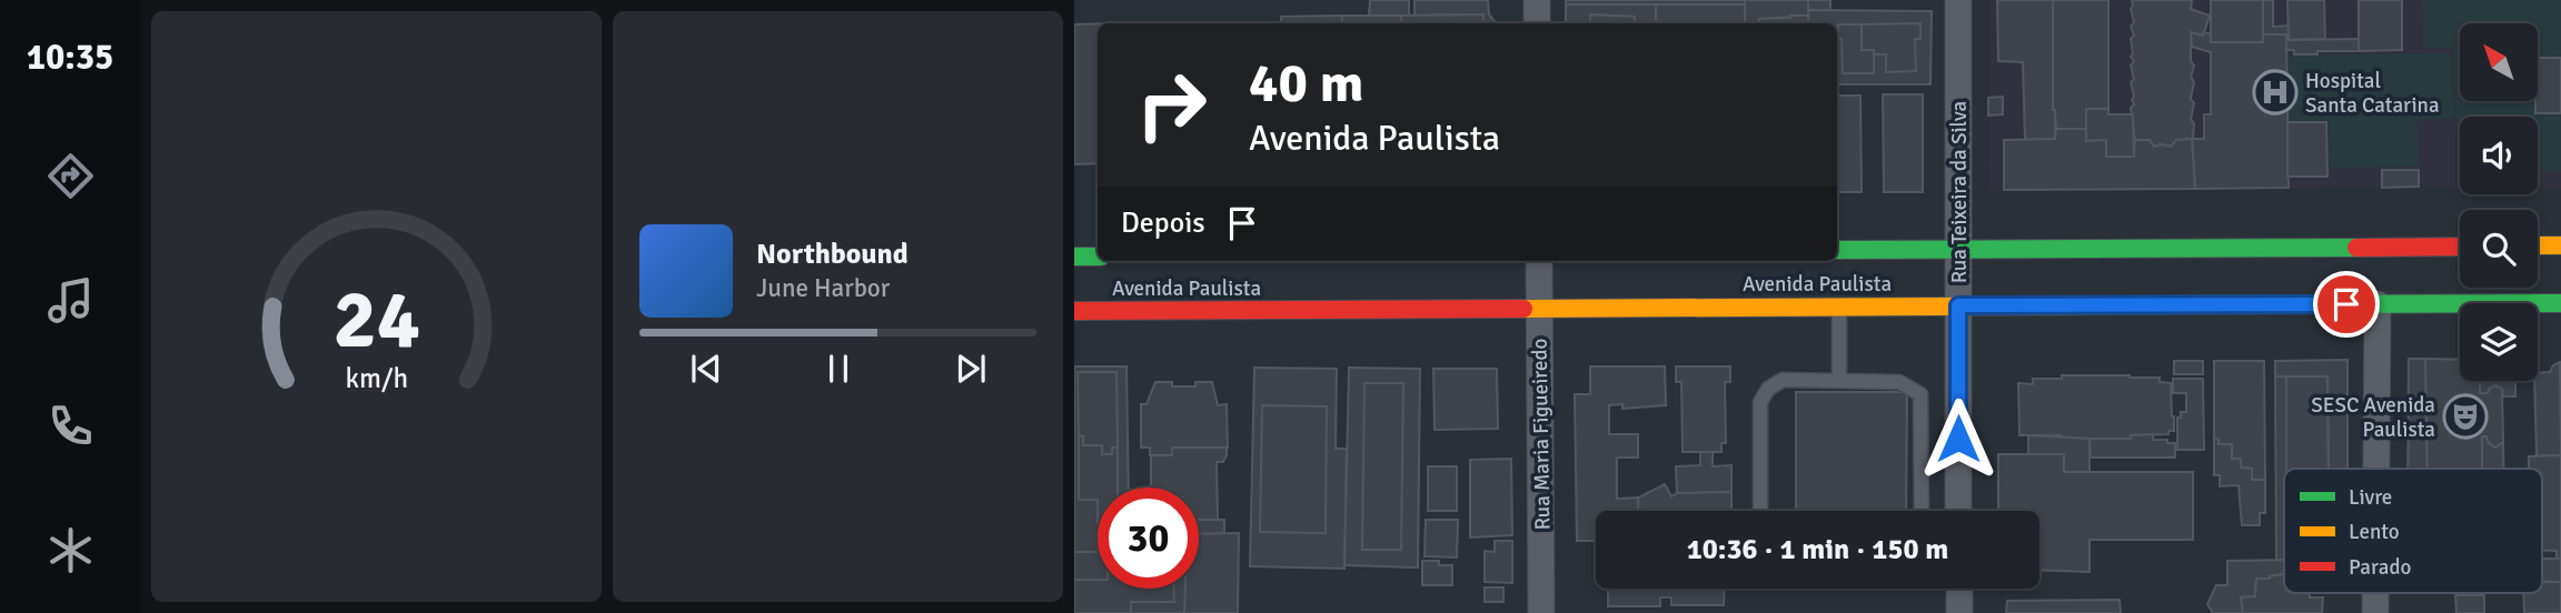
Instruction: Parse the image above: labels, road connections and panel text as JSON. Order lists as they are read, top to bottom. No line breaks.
{"streets":{"main road":["Avenida Paulista"],"street":["Rua Teixeira da Silva","Rua Maria Figueiredo"]},"crossings":[["Rua Teixeira da Silva","Avenida Paulista"],["Avenida Paulista","Rua Maria Figueiredo"]],"places":{"hospital":["Hospital Santa Catarina"],"theatre":["SESC Avenida Paulista"]},"legend":["Livre","Lento","Parado"],"north":"top left","page":{"tabs":"10:35","turn":["40 m","Avenida Paulista"],"then":"Depois","song":["Northbound","June Harbor"],"limit":"30","trip":"10:36 · 1 min · 150 m","gauge":["24","km/h"]}}
